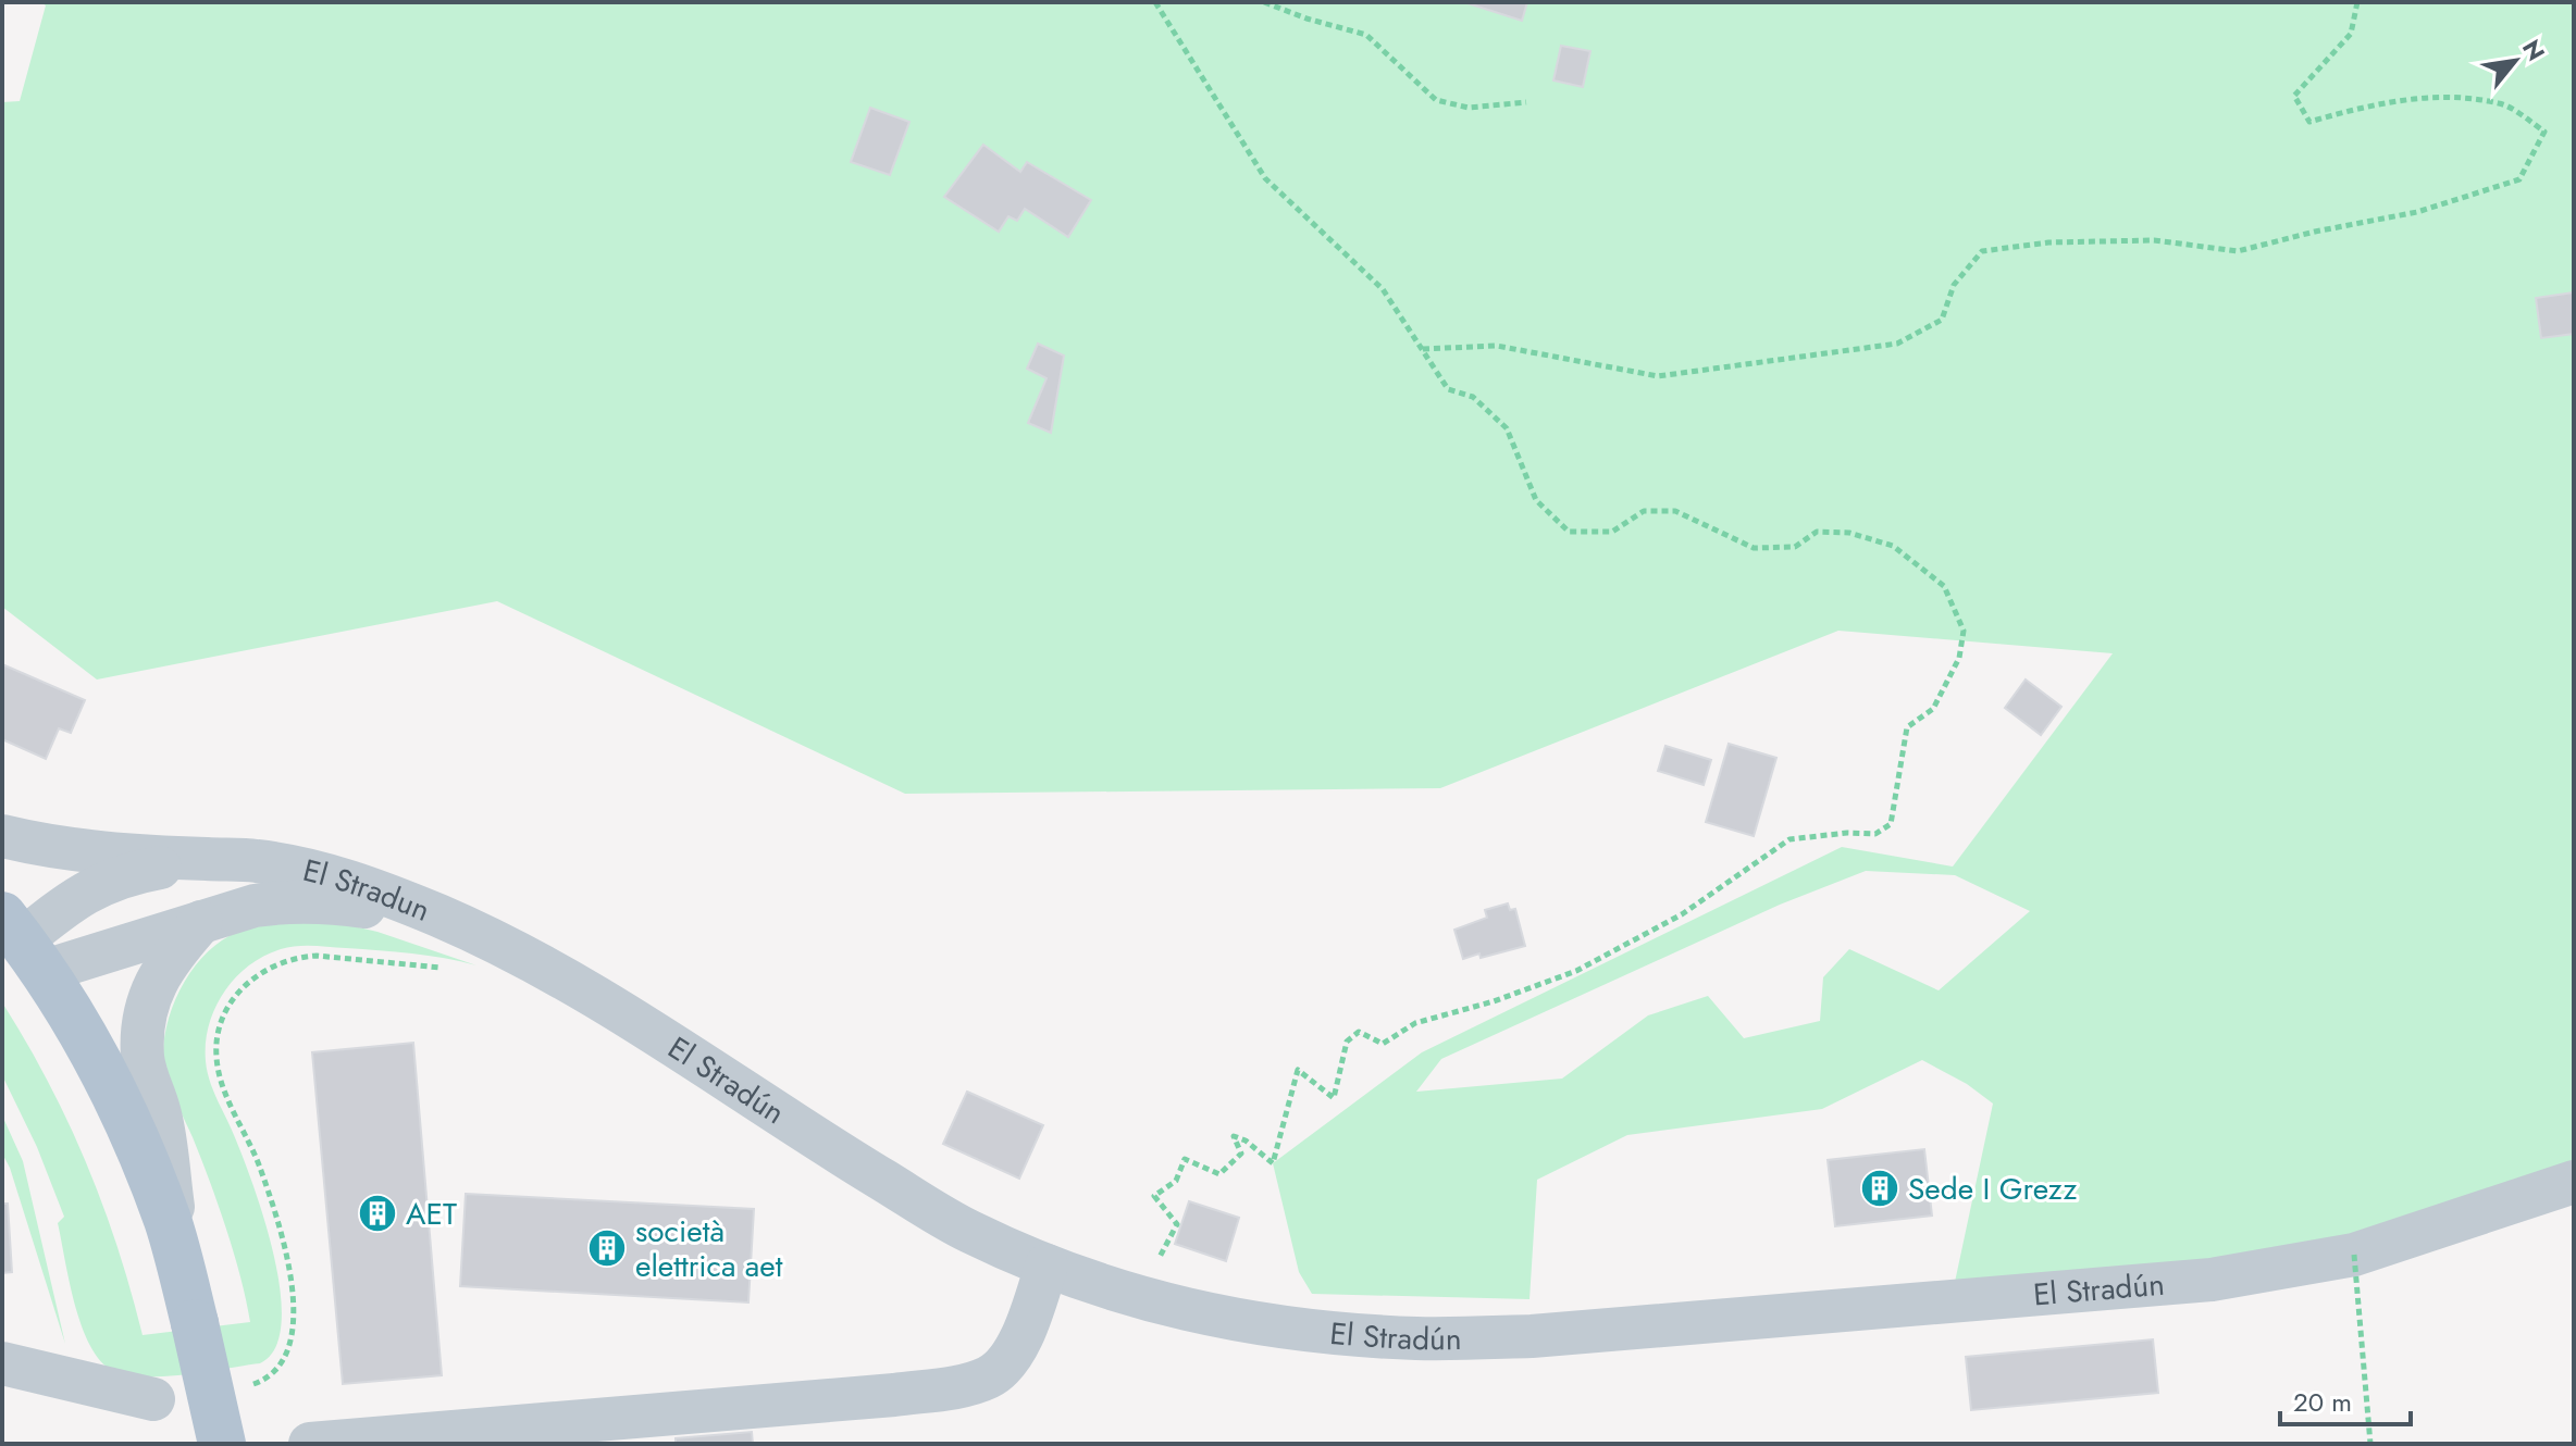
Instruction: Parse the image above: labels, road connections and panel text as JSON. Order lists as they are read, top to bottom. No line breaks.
{"streets":{"street":["El Stradun","El Stradún"]},"crossings":[["El Stradun","El Stradún"]],"places":{"building":["Sede I Grezz","AET","società elettrica aet"]},"scale_bar":"20 m","north":"top right"}
